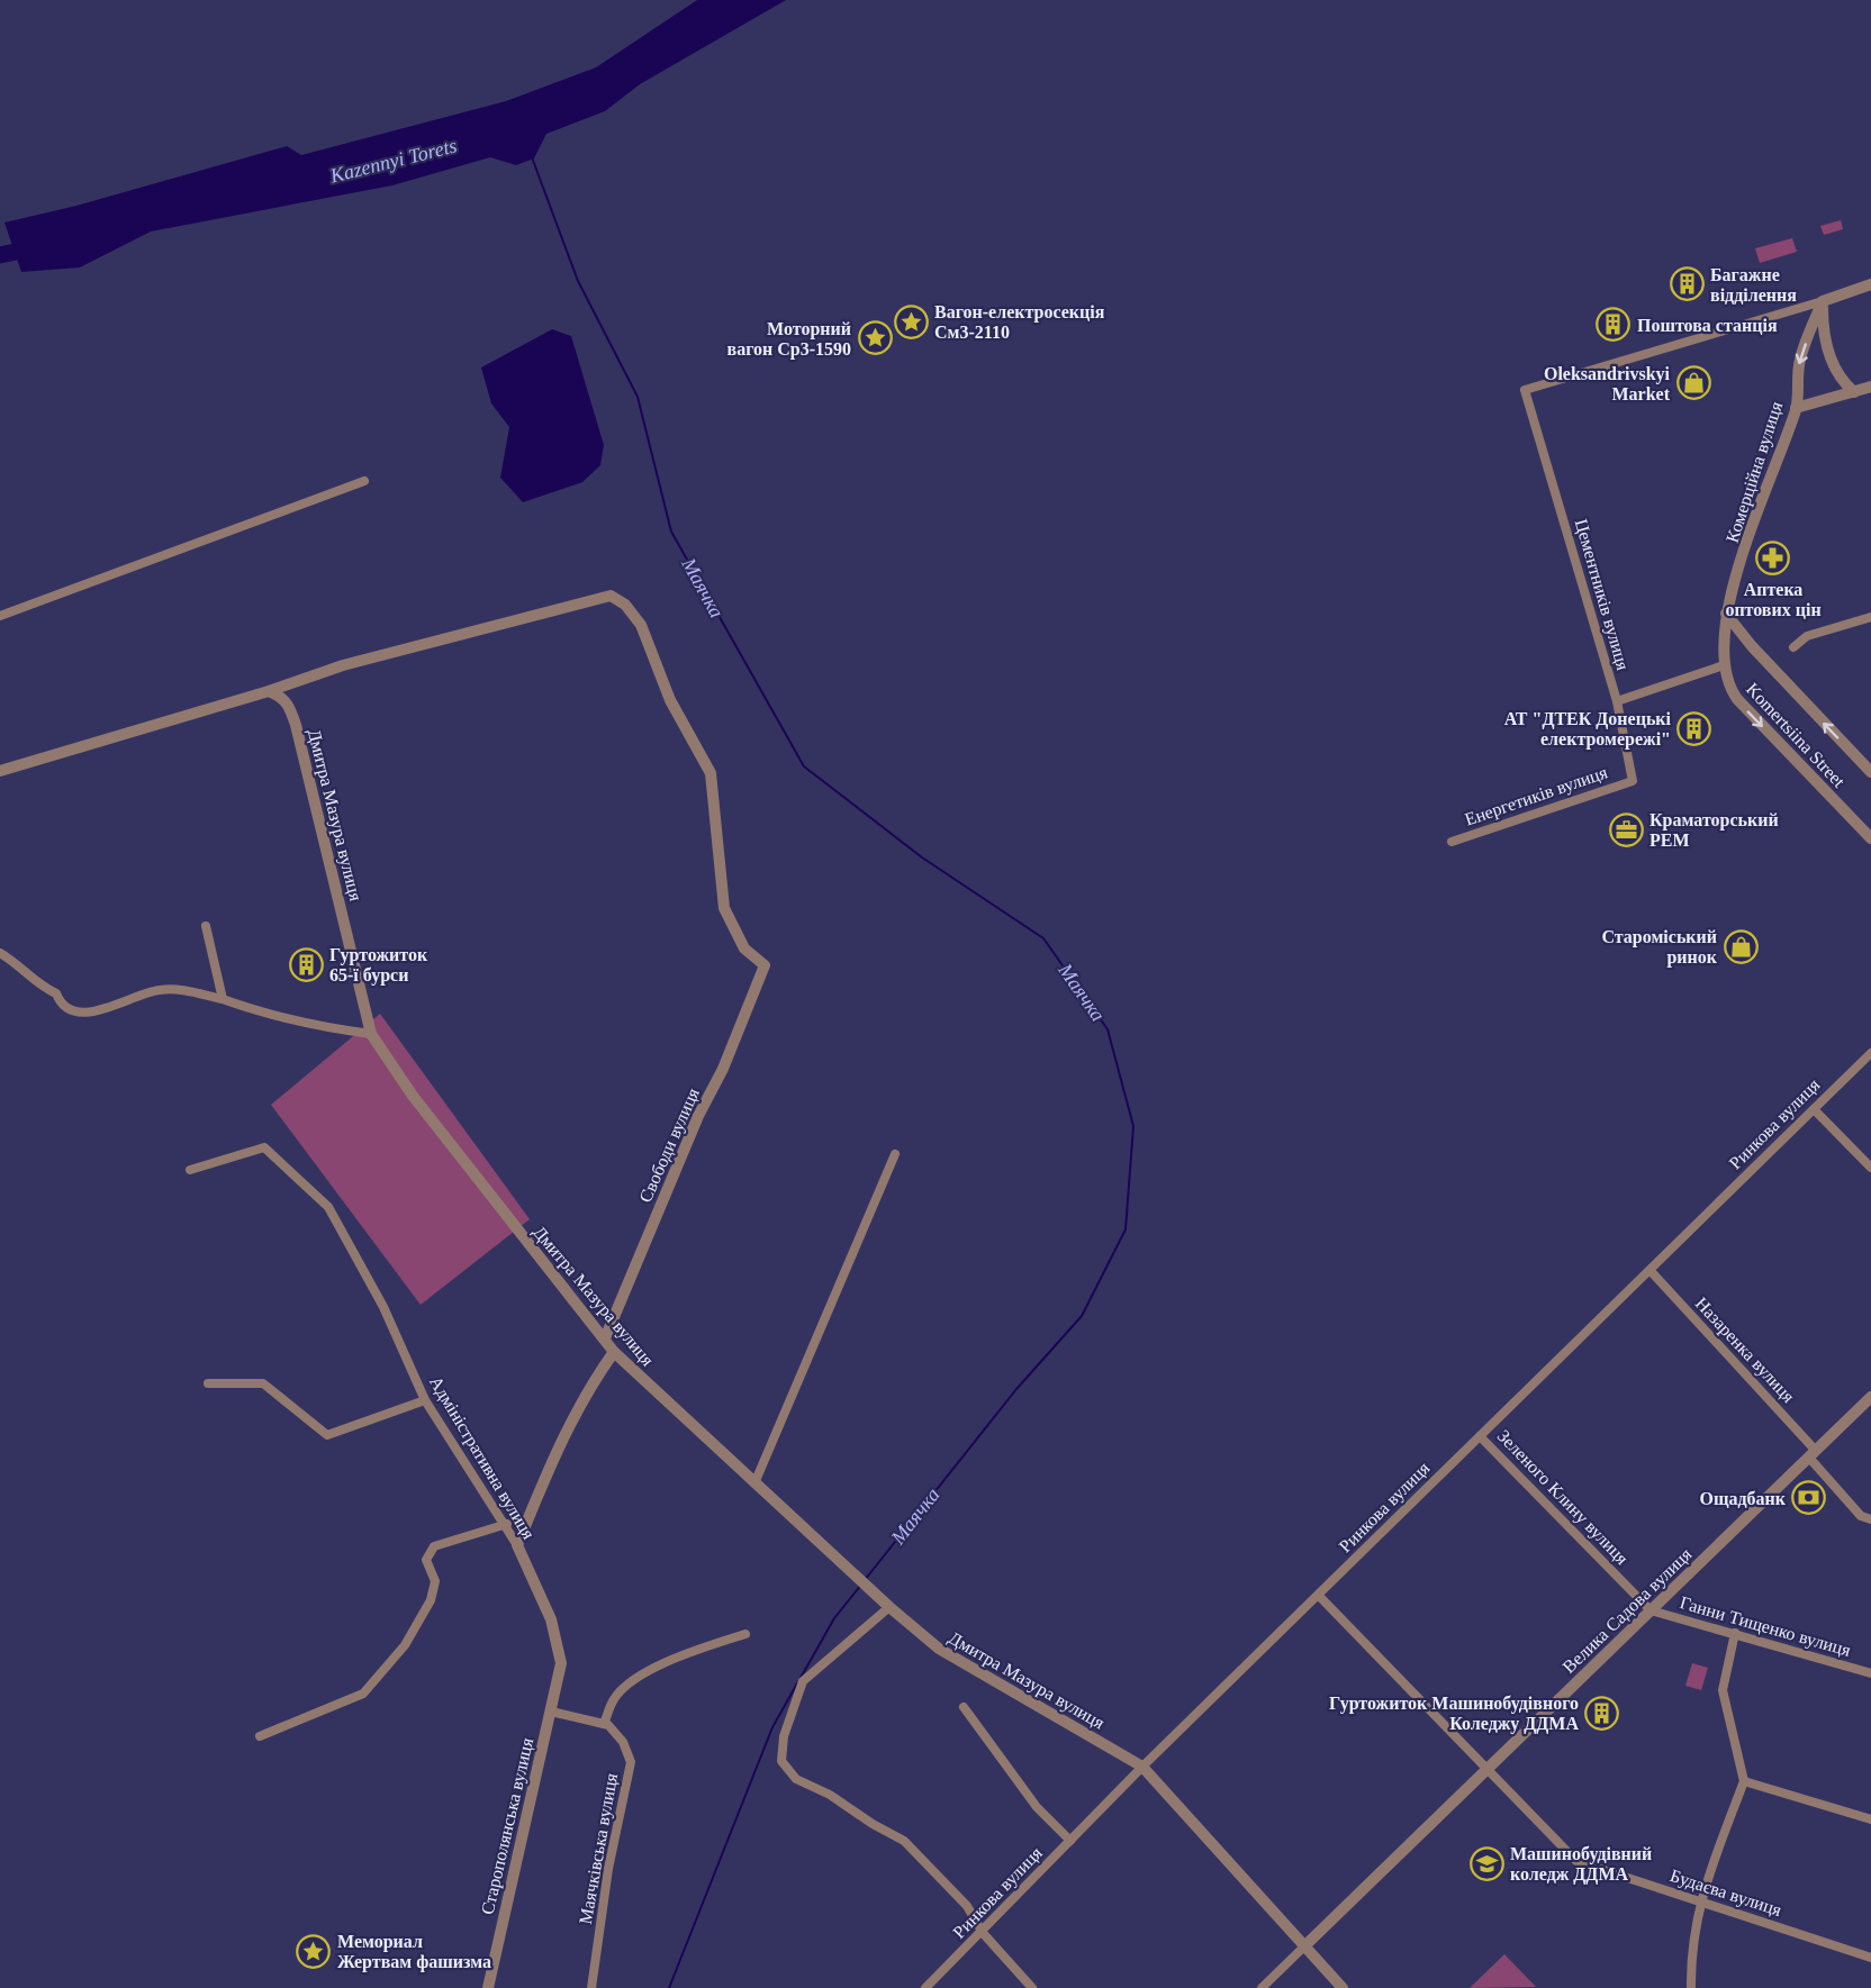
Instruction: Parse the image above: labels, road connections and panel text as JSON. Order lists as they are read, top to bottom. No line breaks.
{"streets":{"street":["Комерційна вулиця","Цементників вулиця","Komertsiina Street","Енергетиків вулиця","Дмитра Мазура вулиця","Ринкова вулиця","Свободи вулиця","Назаренка вулиця","Адміністративна вулиця","Зеленого Клину вулиця","Велика Садова вулиця","Ганни Тищенко вулиця","Старополянська вулиця","Маячківська вулиця","Будаєва вулиця"]},"crossings":[["Комерційна вулиця","Цементників вулиця"],["Комерційна вулиця","Komertsiina Street"],["Цементників вулиця","Komertsiina Street"],["Цементників вулиця","Енергетиків вулиця"],["Дмитра Мазура вулиця","Ринкова вулиця"],["Дмитра Мазура вулиця","Свободи вулиця"],["Дмитра Мазура вулиця","Велика Садова вулиця"],["Ринкова вулиця","Назаренка вулиця"],["Ринкова вулиця","Зеленого Клину вулиця"],["Ринкова вулиця","Будаєва вулиця"],["Назаренка вулиця","Велика Садова вулиця"],["Адміністративна вулиця","Старополянська вулиця"],["Зеленого Клину вулиця","Велика Садова вулиця"],["Зеленого Клину вулиця","Ганни Тищенко вулиця"],["Велика Садова вулиця","Ганни Тищенко вулиця"],["Велика Садова вулиця","Будаєва вулиця"]],"water":["Kazennyi Torets","Маячка"],"places":{"building":["Багажне відділення","Поштова станція","АТ \"ДТЕК Донецькі електромережі\"","Гуртожиток 65-ї бурси","Гуртожиток Машинобудівного Коледжу ДДМА"],"place":["Вагон-електросекція См3-2110","Моторний вагон Ср3-1590","Мемориал Жертвам фашизма"],"shop":["Oleksandrivskyi Market","Староміський ринок"],"pharmacy":["Аптека оптових цін"],"office":["Краматорський РЕМ"],"bank":["Ощадбанк"],"school or university":["Машинобудівний коледж ДДМА"]}}
